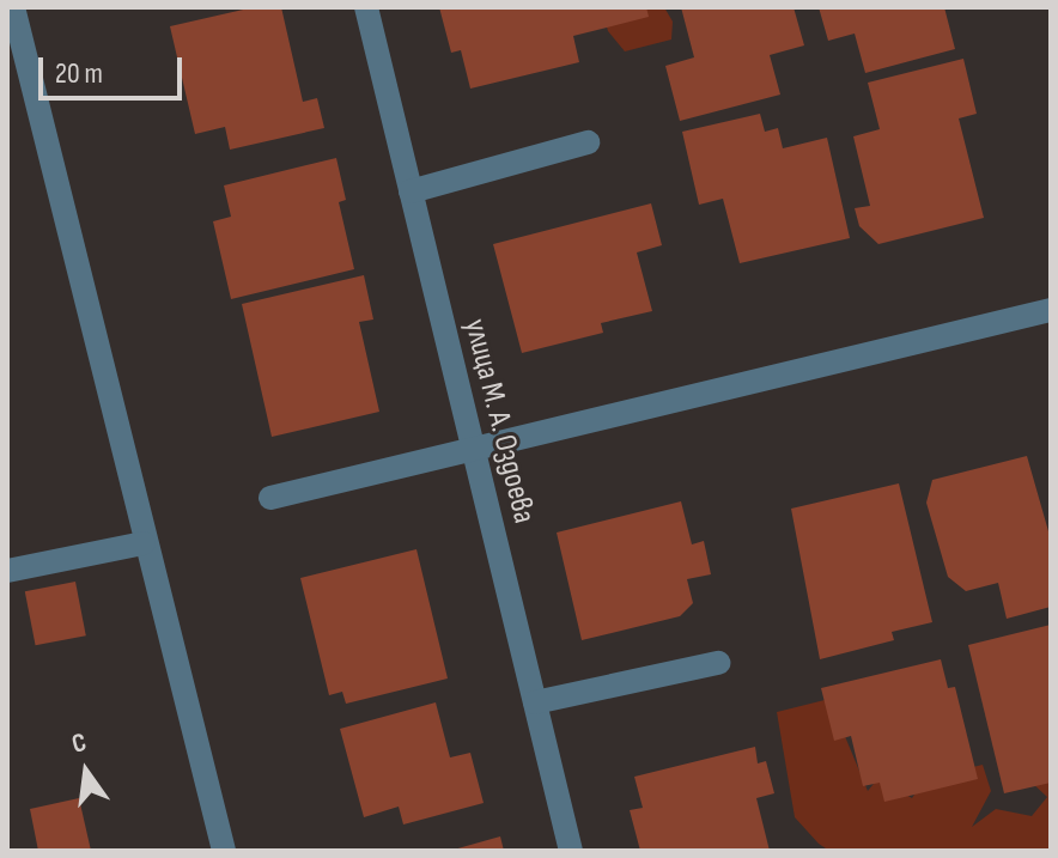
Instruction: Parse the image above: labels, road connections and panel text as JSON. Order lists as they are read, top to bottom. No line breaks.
{"streets":{"street":["улица М. А. Оздоева"]},"scale_bar":"20 m","north":"top"}
